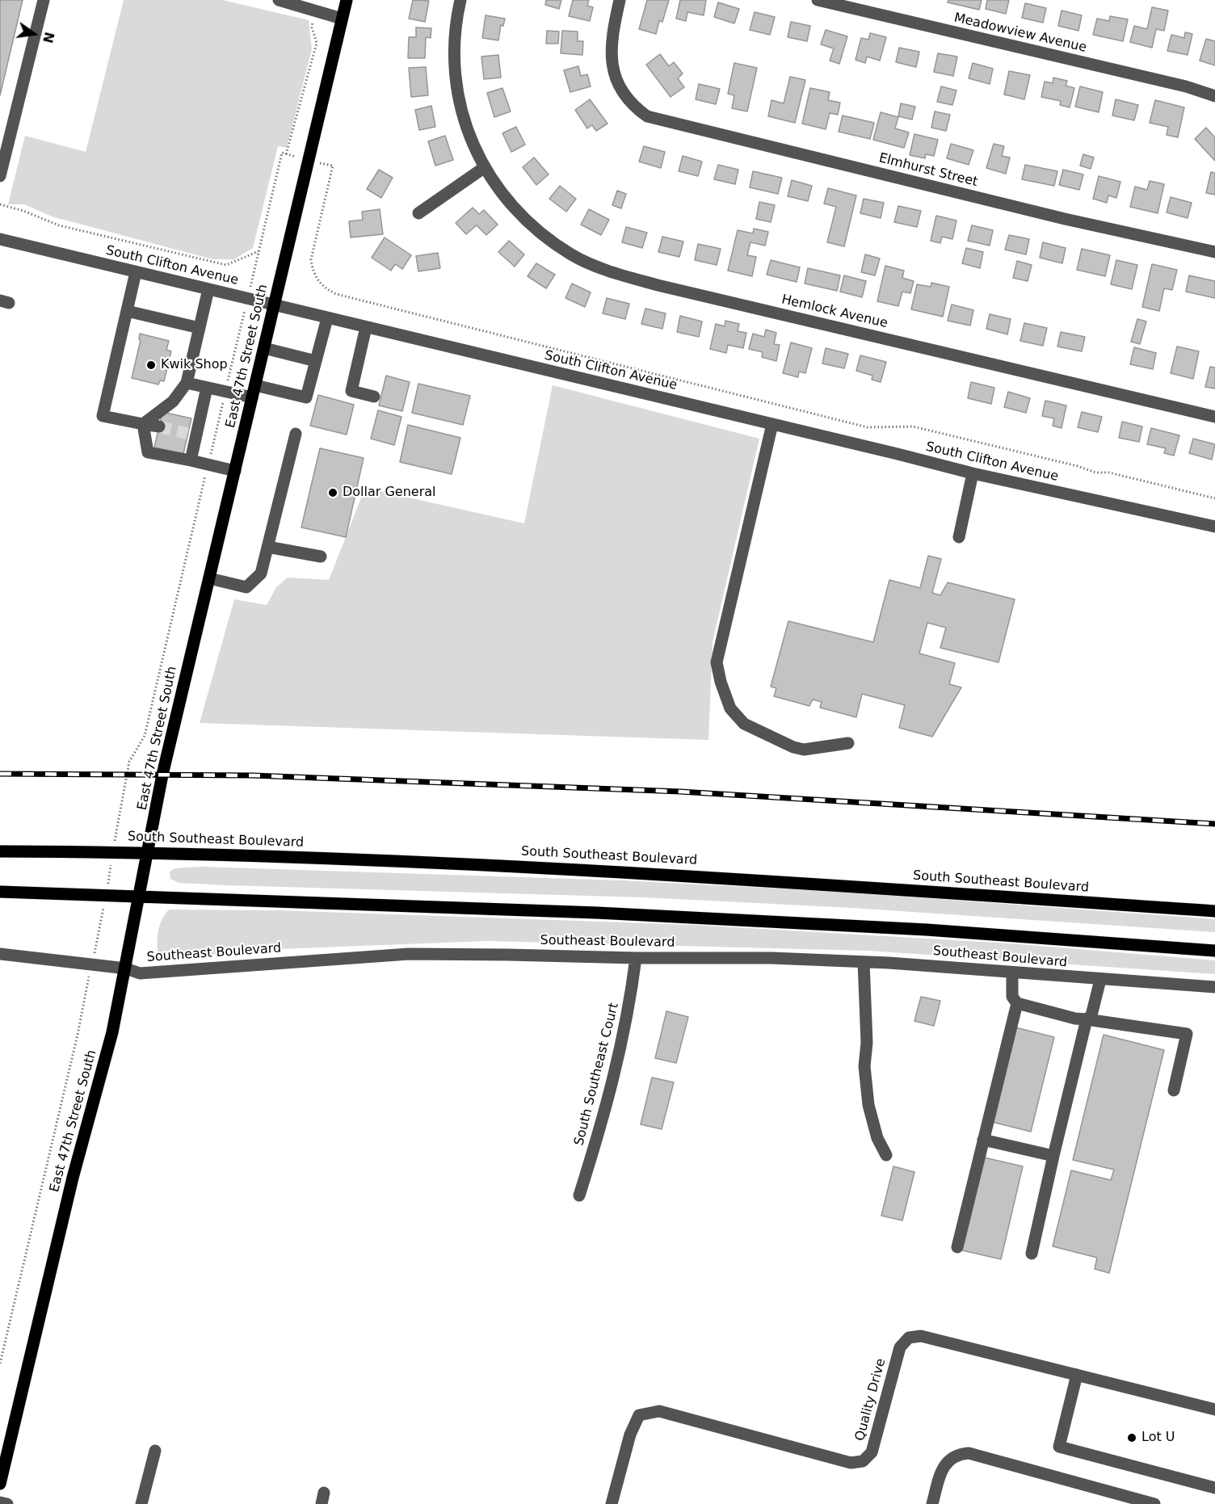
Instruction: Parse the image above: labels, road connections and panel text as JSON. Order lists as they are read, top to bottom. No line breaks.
{"streets":{"main road":["East 47th Street South","South Southeast Boulevard"],"street":["Meadowview Avenue","Elmhurst Street","South Clifton Avenue","Hemlock Avenue","Southeast Boulevard","South Southeast Court","Quality Drive"]},"crossings":[["South Clifton Avenue","East 47th Street South"],["East 47th Street South","South Southeast Boulevard"],["East 47th Street South","Southeast Boulevard"],["Southeast Boulevard","South Southeast Court"]],"places":["Kwik Shop","Dollar General","Lot U"],"north":"right"}
